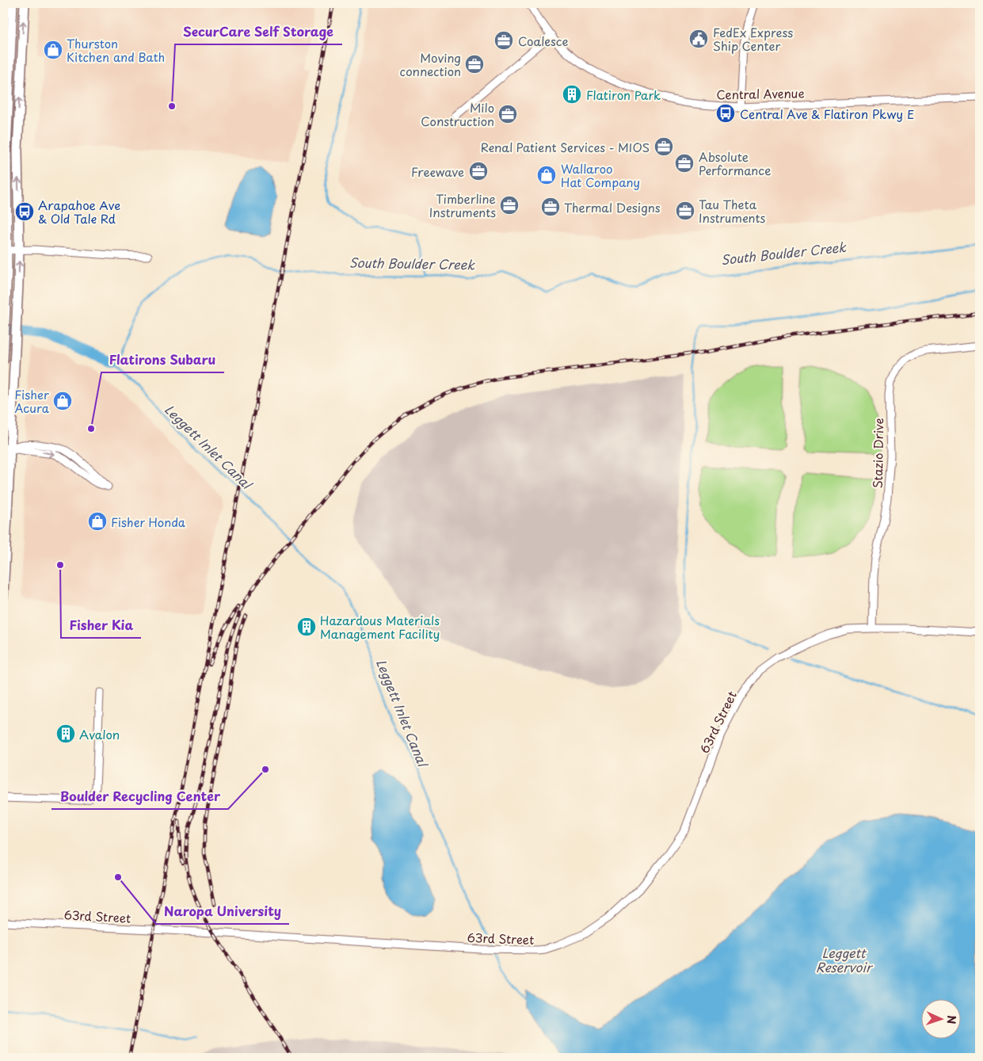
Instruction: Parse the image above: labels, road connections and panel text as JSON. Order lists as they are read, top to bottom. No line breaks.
{"streets":{"street":["Central Avenue","Stazio Drive","63rd Street"]},"crossings":[["Stazio Drive","63rd Street"]],"water":["South Boulder Creek","Leggett Inlet Canal","Leggett Reservoir"],"places":{"public building":["FedEx Express Ship Center"],"office":["Coalesce","Moving connection","Milo Construction","Renal Patient Services - MIOS","Absolute Performance","Freewave","Timberline Instruments","Thermal Designs","Tau Theta Instruments"],"shop":["Thurston Kitchen and Bath","Wallaroo Hat Company","Fisher Acura","Fisher Honda"],"building":["Flatiron Park","Hazardous Materials Management Facility","Avalon"],"other":["SecurCare Self Storage","Flatirons Subaru","Fisher Kia","Boulder Recycling Center","Naropa University"],"bus stop":["Central Ave & Flatiron Pkwy E","Arapahoe Ave & Old Tale Rd"]},"north":"right"}
